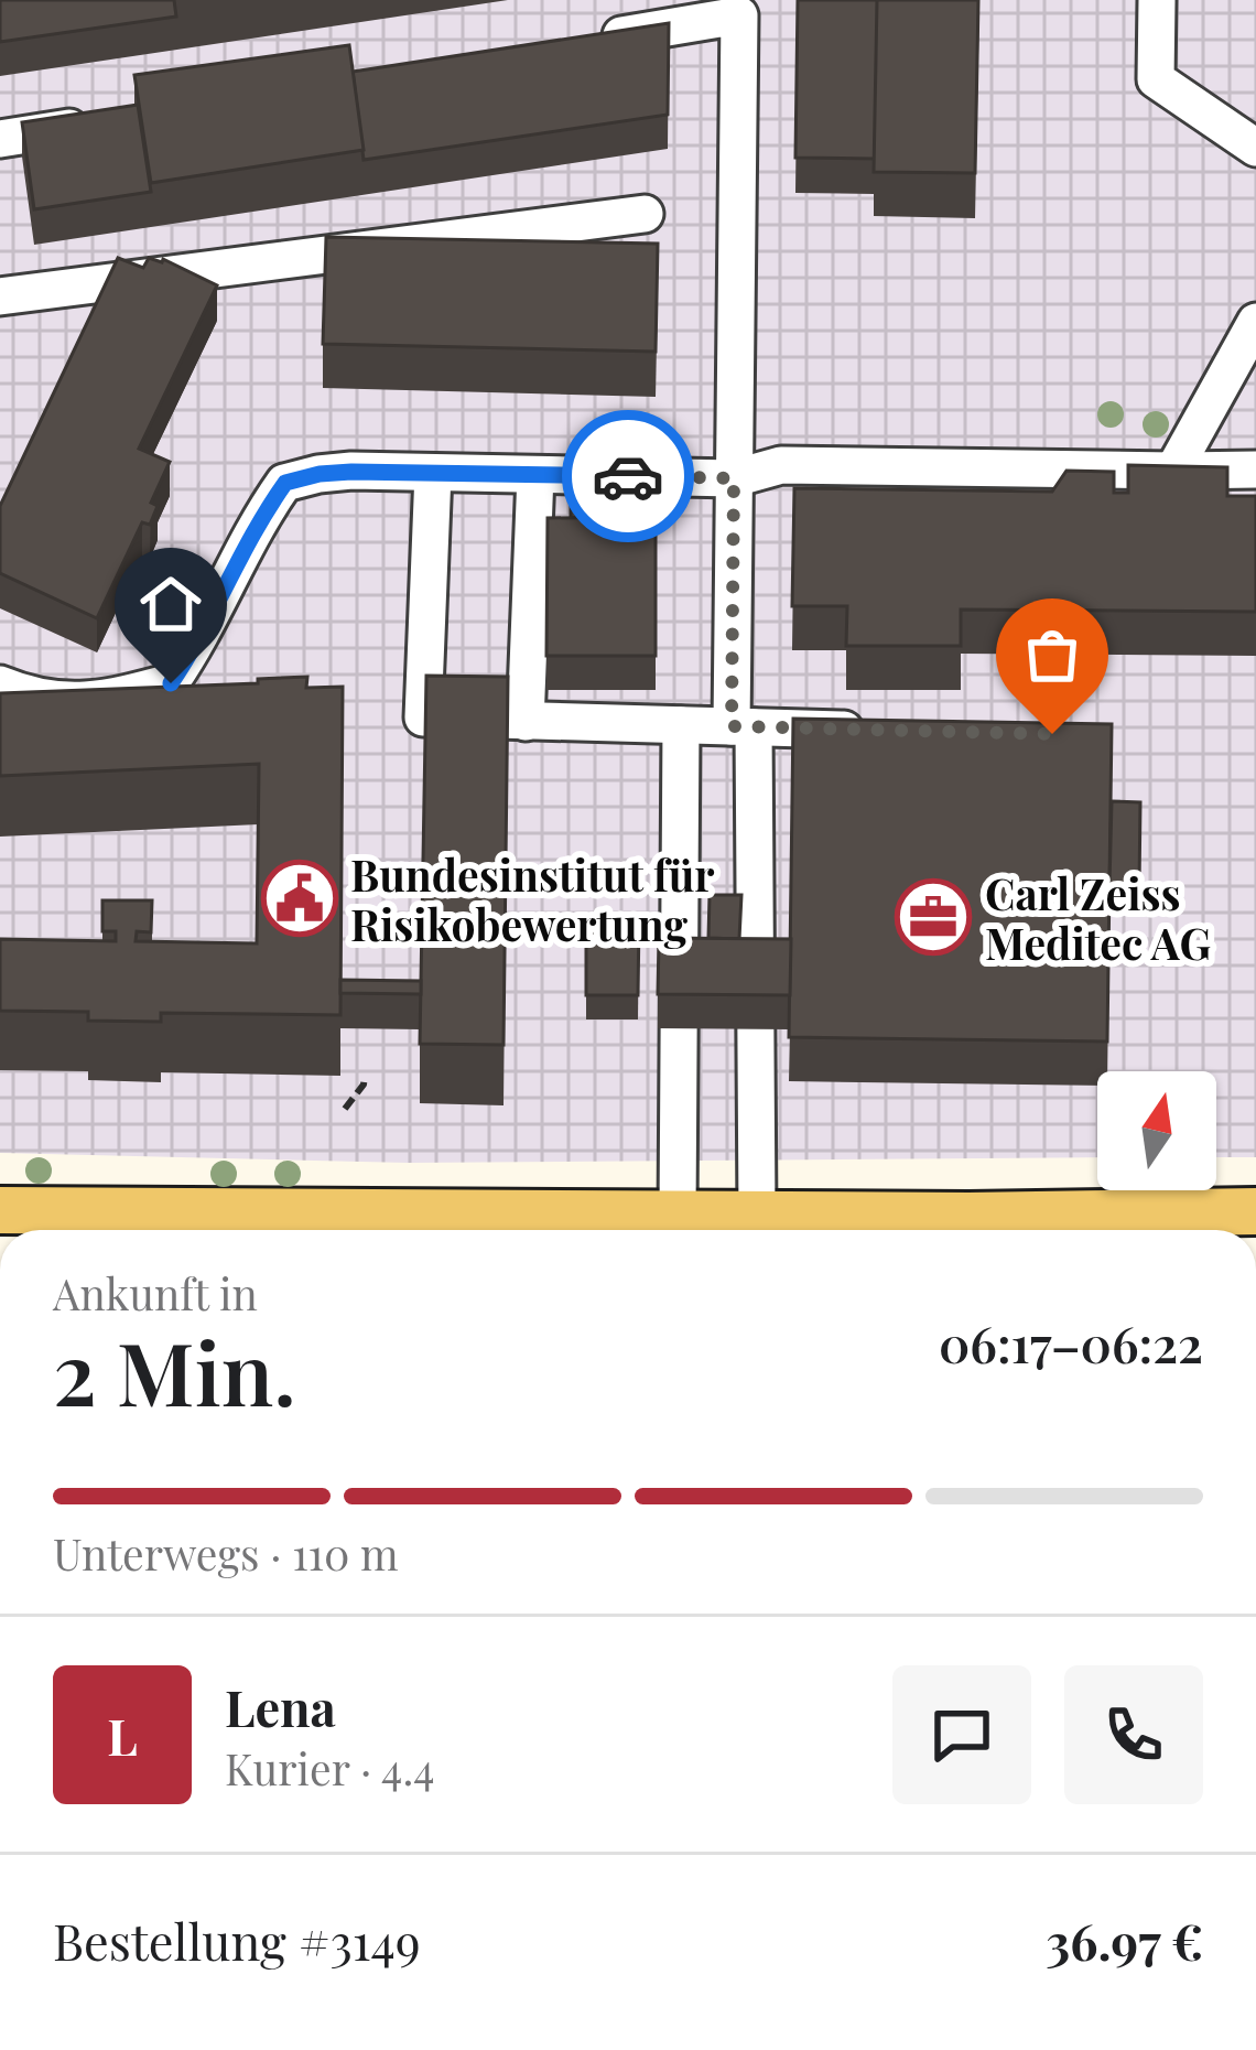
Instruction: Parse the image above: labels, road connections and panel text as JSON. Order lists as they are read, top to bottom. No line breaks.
{"places":{"public building":["Bundesinstitut für Risikobewertung"],"office":["Carl Zeiss Meditec AG"]},"north":"top","page":{"heading":["2 Min.","Ankunft in","06:17–06:22"],"panel":["Lena","Kurier · 4.4","Bestellung #3149","36.97 €"],"bar":"Unterwegs · 110 m","round":"L"}}
